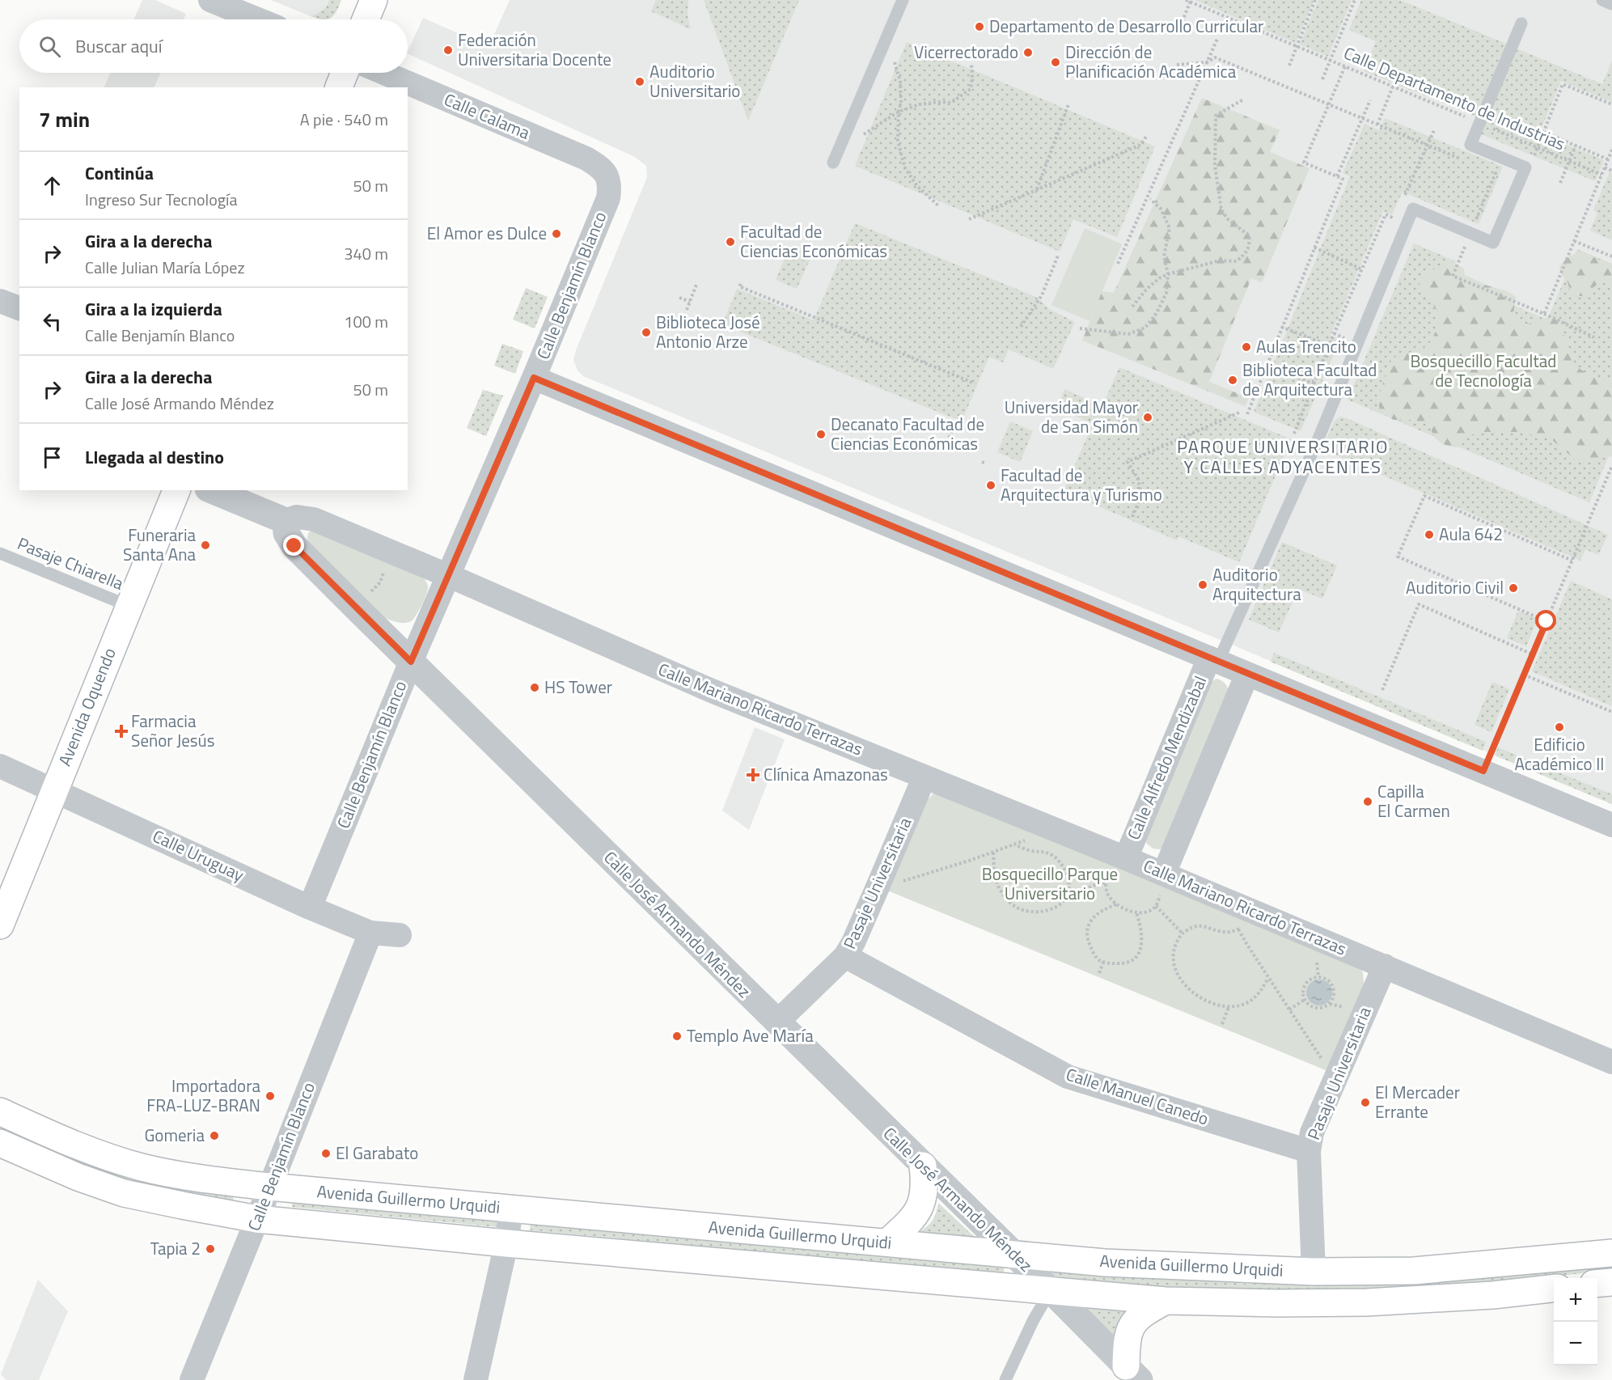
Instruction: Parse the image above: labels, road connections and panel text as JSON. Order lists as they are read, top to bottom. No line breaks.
{"streets":{"main road":["Avenida Oquendo","Avenida Guillermo Urquidi"],"street":["Calle Calama","Calle Benjamín Blanco","Calle Mariano Ricardo Terrazas","Calle Alfredo Mendizabal","Calle Uruguay","Pasaje Universitaria","Calle José Armando Méndez","Calle Manuel Canedo"],"lane":["Pasaje Chiarella"],"path":["Calle Departamento de Industrias"]},"crossings":[["Calle Calama","Calle Benjamín Blanco"],["Calle Benjamín Blanco","Calle Mariano Ricardo Terrazas"],["Calle Benjamín Blanco","Calle Uruguay"],["Calle Benjamín Blanco","Calle José Armando Méndez"],["Calle Benjamín Blanco","Avenida Guillermo Urquidi"],["Pasaje Chiarella","Avenida Oquendo"],["Avenida Oquendo","Calle Uruguay"],["Calle Mariano Ricardo Terrazas","Calle Alfredo Mendizabal"],["Calle Mariano Ricardo Terrazas","Pasaje Universitaria"],["Calle Mariano Ricardo Terrazas","Calle José Armando Méndez"],["Pasaje Universitaria","Calle José Armando Méndez"],["Pasaje Universitaria","Calle Manuel Canedo"],["Pasaje Universitaria","Avenida Guillermo Urquidi"],["Calle José Armando Méndez","Avenida Guillermo Urquidi"]],"districts":["PARQUE UNIVERSITARIO Y CALLES ADYACENTES"],"parks":["Bosquecillo Facultad de Tecnología","Bosquecillo Parque Universitario"],"places":{"other":["Departamento de Desarrollo Curricular","Federación Universitaria Docente","Vicerrectorado","Dirección de Planificación Académica","Auditorio Universitario","El Amor es Dulce","Facultad de Ciencias Económicas","Biblioteca José Antonio Arze","Aulas Trencito","Biblioteca Facultad de Arquitectura","Universidad Mayor de San Simón","Decanato Facultad de Ciencias Económicas","Facultad de Arquitectura y Turismo","Aula 642","Funeraria Santa Ana","Auditorio Arquitectura","Auditorio Civil","HS Tower","Edificio Académico II","Capilla El Carmen","Templo Ave María","Importadora FRA-LUZ-BRAN","El Mercader Errante","Gomeria","El Garabato","Tapia 2"],"health":["Farmacia Señor Jesús","Clínica Amazonas"]},"page":{"search":"Buscar aquí","heading":["7 min","A pie · 540 m"],"list":[["Continúa","Ingreso Sur Tecnología","50 m"],["Gira a la derecha","Calle Julian María López","340 m"],["Gira a la izquierda","Calle Benjamín Blanco","100 m"],["Gira a la derecha","Calle José Armando Méndez","50 m"],"Llegada al destino"],"map_buttons":["+","−"]}}
